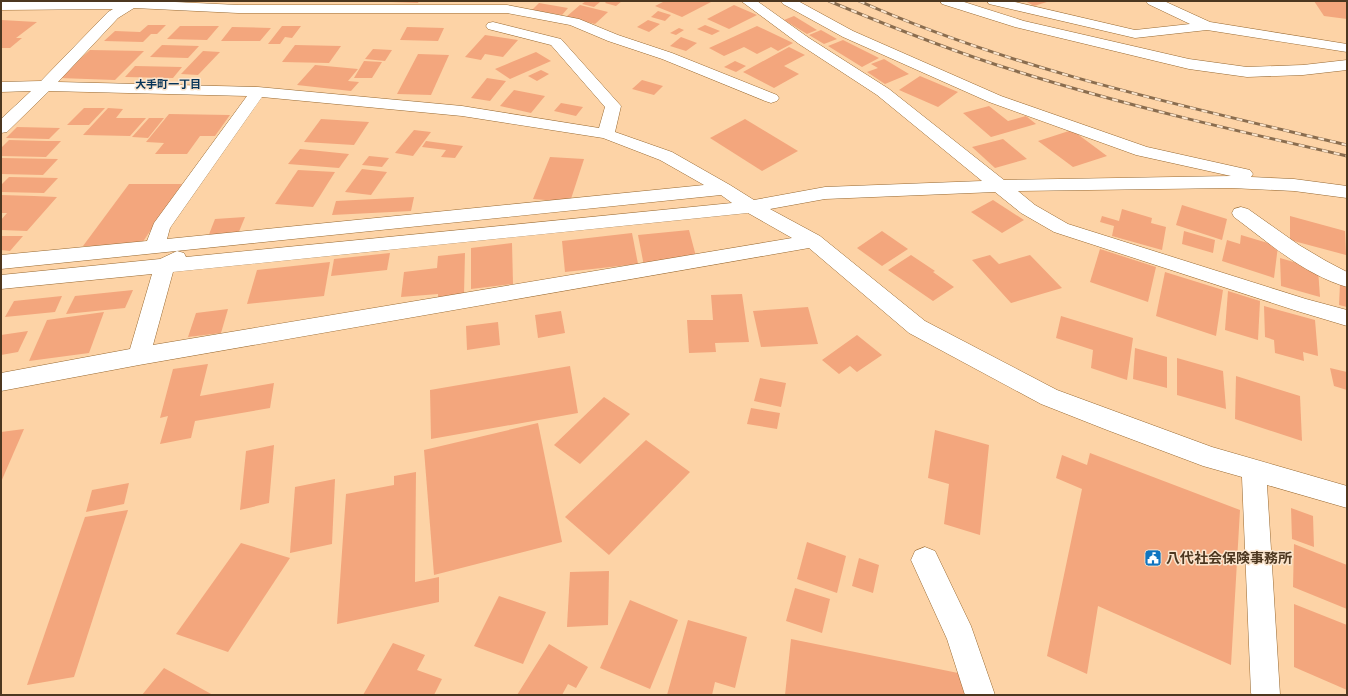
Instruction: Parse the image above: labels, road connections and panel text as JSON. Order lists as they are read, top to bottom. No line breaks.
{"districts":["大手町一丁目"],"places":{"public building":["八代社会保険事務所"]}}
